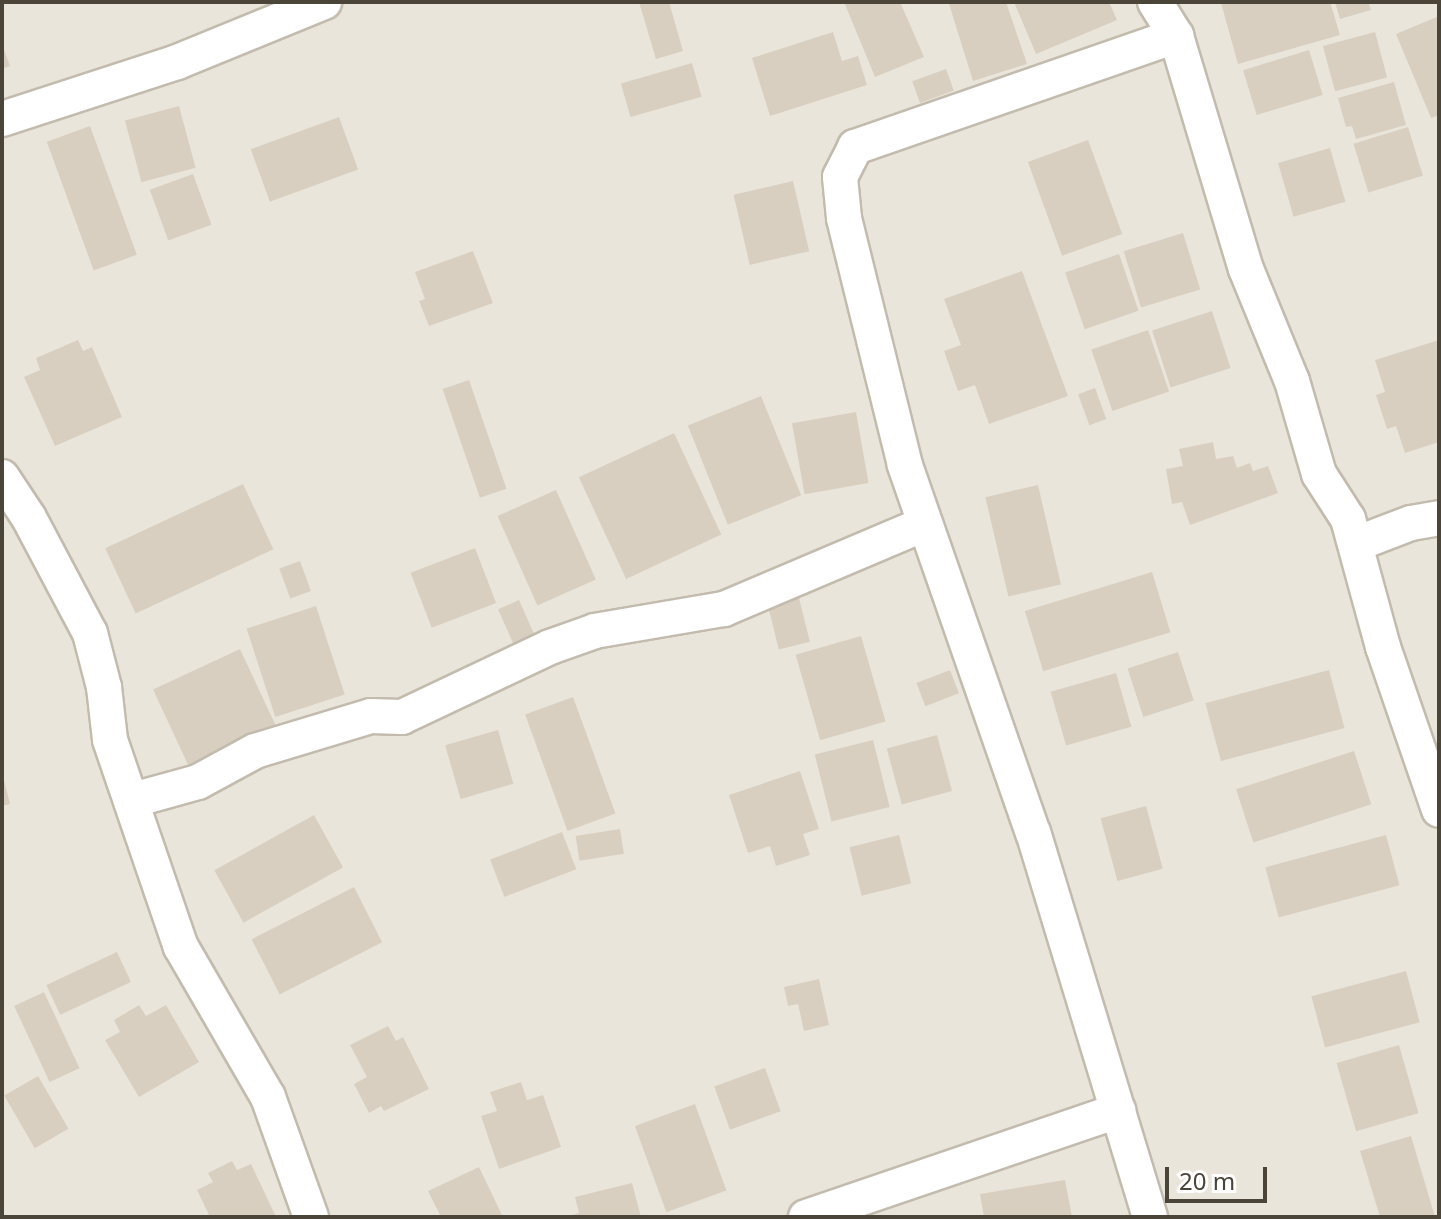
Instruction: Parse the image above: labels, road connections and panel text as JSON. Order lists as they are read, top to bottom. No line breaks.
{"scale_bar":"20 m"}
